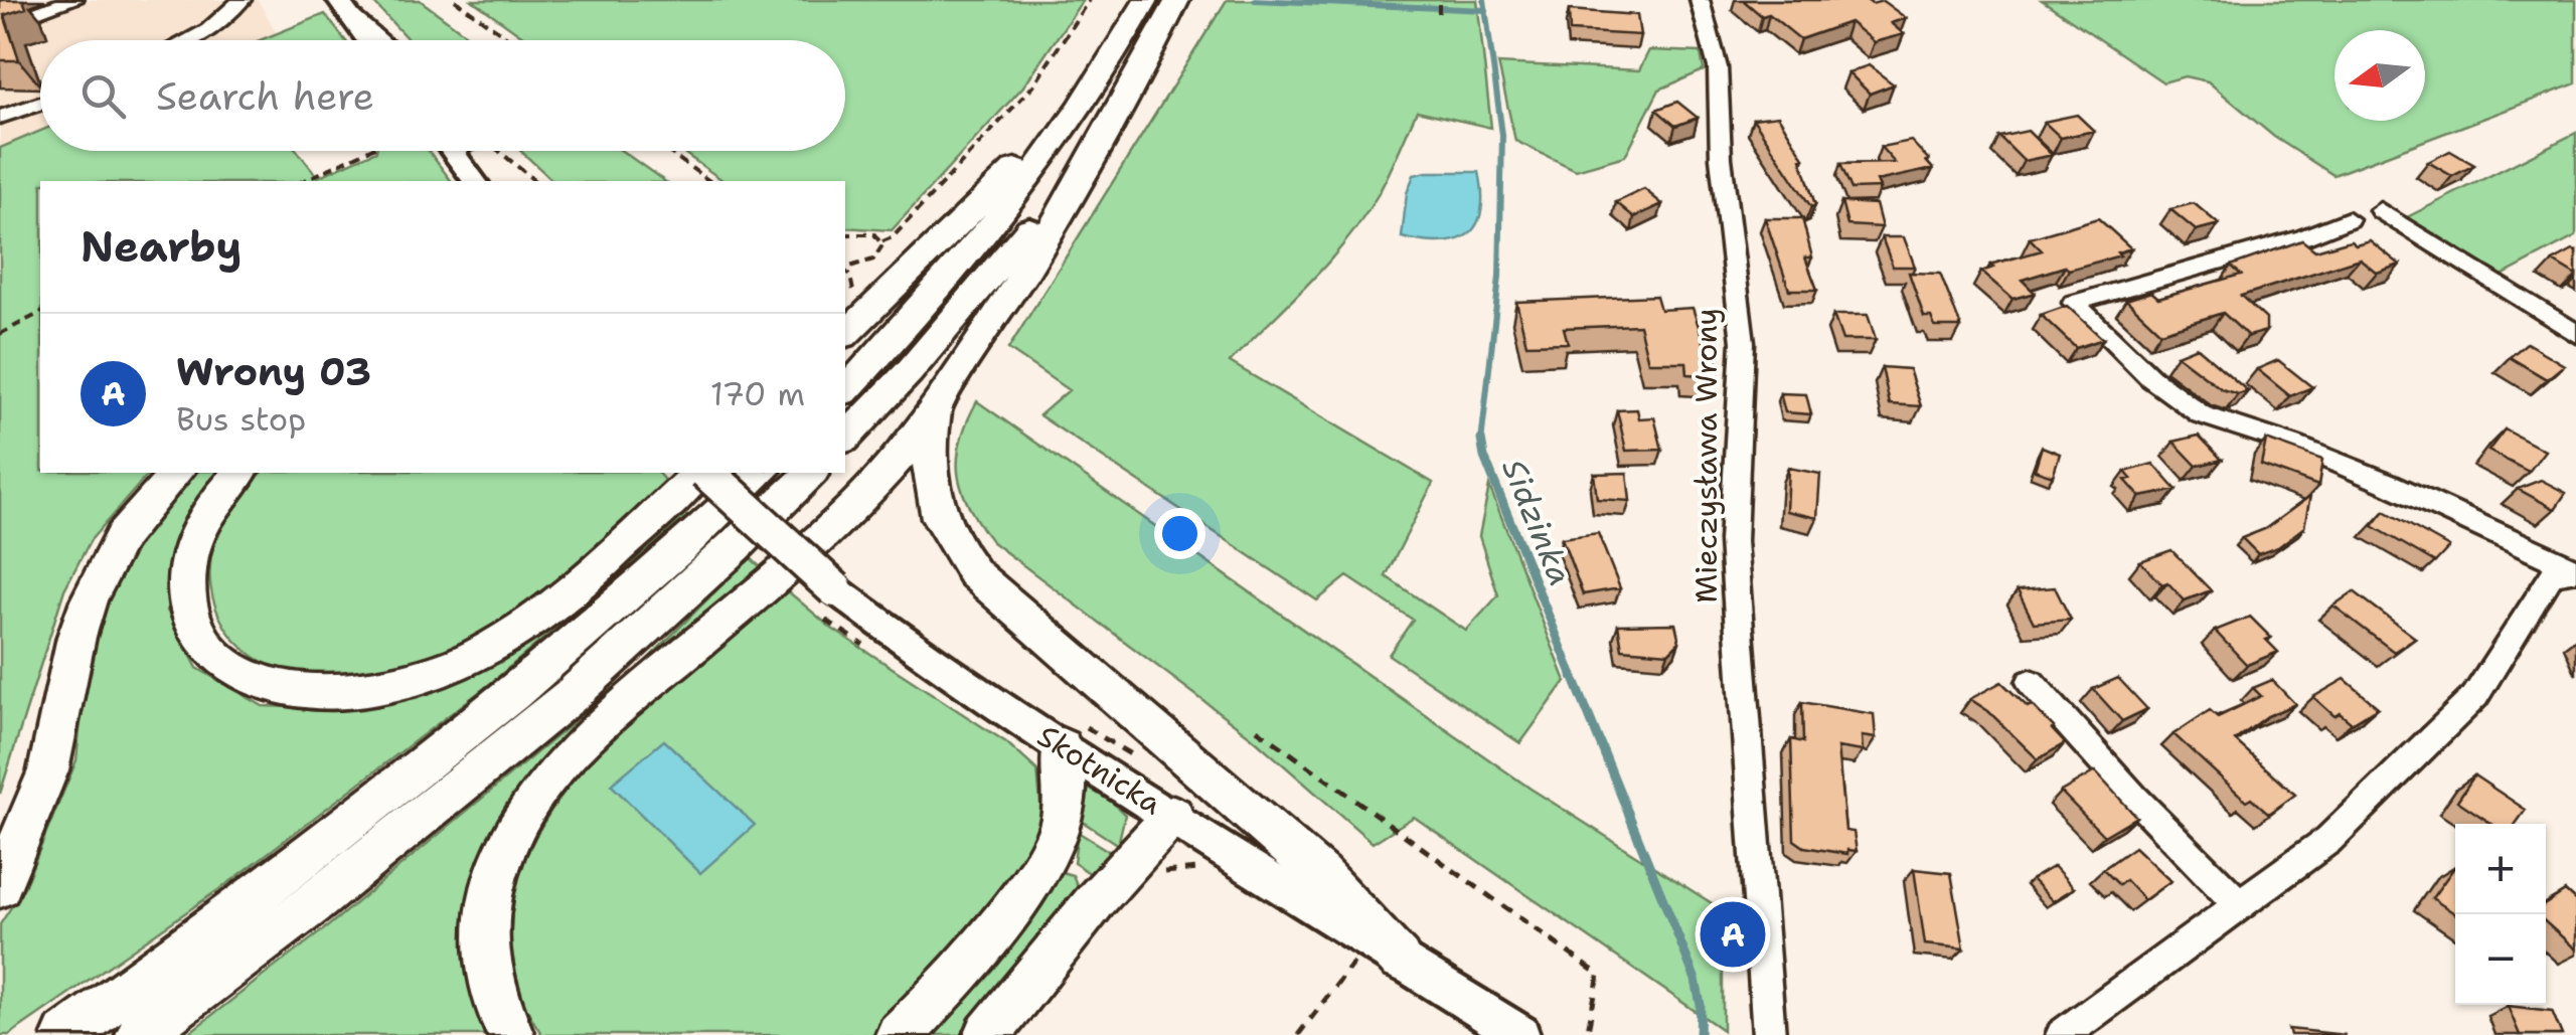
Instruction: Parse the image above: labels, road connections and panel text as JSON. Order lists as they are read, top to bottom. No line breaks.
{"streets":{"main road":["Skotnicka"],"street":["Mieczysława Wrony"]},"water":["Sidzinka"],"north":"left","page":{"search":"Search here","heading":"Nearby","list":[{"mark":"A","name":"Wrony 03","note":"Bus stop","value":"170 m"}],"map_buttons":["+","−"],"pins":"A"}}
